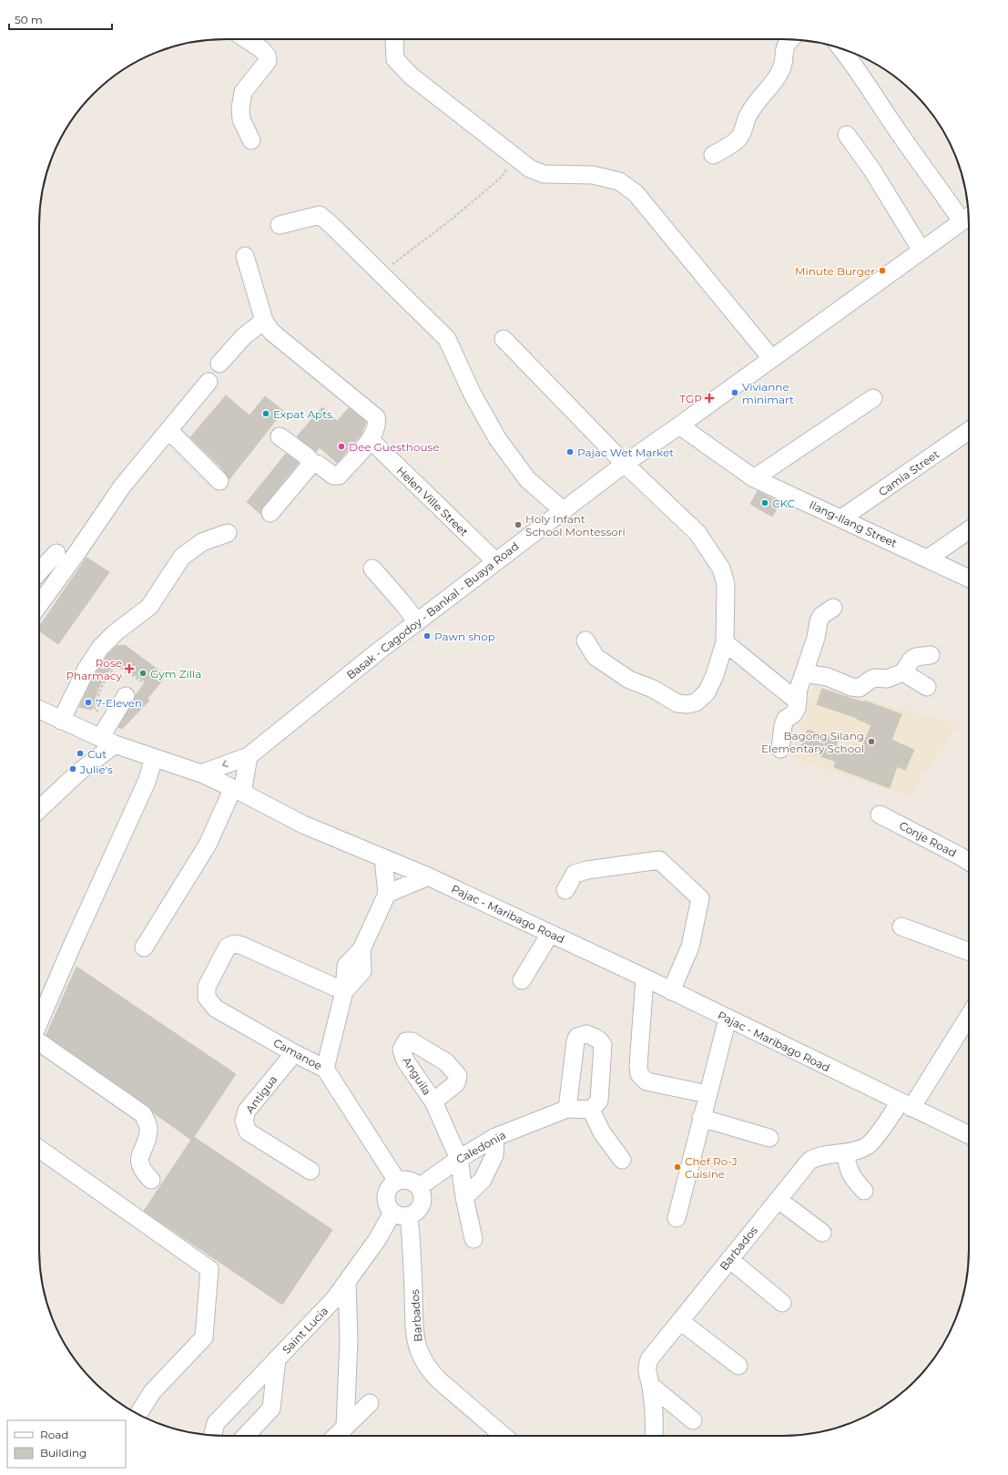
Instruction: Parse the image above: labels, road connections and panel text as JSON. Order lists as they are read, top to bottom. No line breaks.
{"streets":{"street":["Camia Street","Helen Ville Street","Ilang-Ilang Street","Basak - Cagodoy - Bankal - Buaya Road","Conje Road","Pajac - Maribago Road","Camanoe","Anguila","Antigua","Caledonia","Barbados","Saint Lucia"]},"crossings":[["Camia Street","Ilang-Ilang Street"],["Helen Ville Street","Basak - Cagodoy - Bankal - Buaya Road"],["Ilang-Ilang Street","Basak - Cagodoy - Bankal - Buaya Road"],["Basak - Cagodoy - Bankal - Buaya Road","Pajac - Maribago Road"],["Pajac - Maribago Road","Barbados"],["Camanoe","Antigua"],["Anguila","Caledonia"],["Caledonia","Barbados"],["Caledonia","Saint Lucia"],["Barbados","Saint Lucia"]],"places":{"other":["Minute Burger","Vivianne minimart","Expat Apts.","Dee Guesthouse","Pajac Wet Market","CKC","Holy Infant School Montessori","Pawn shop","Gym Zilla","7-Eleven","Bagong Silang Elementary School","Cut","Julie's","Chef Ro-J Cuisine"],"health":["TGP","Rose Pharmacy"]},"legend":["Road","Building"],"scale_bar":"50 m"}
